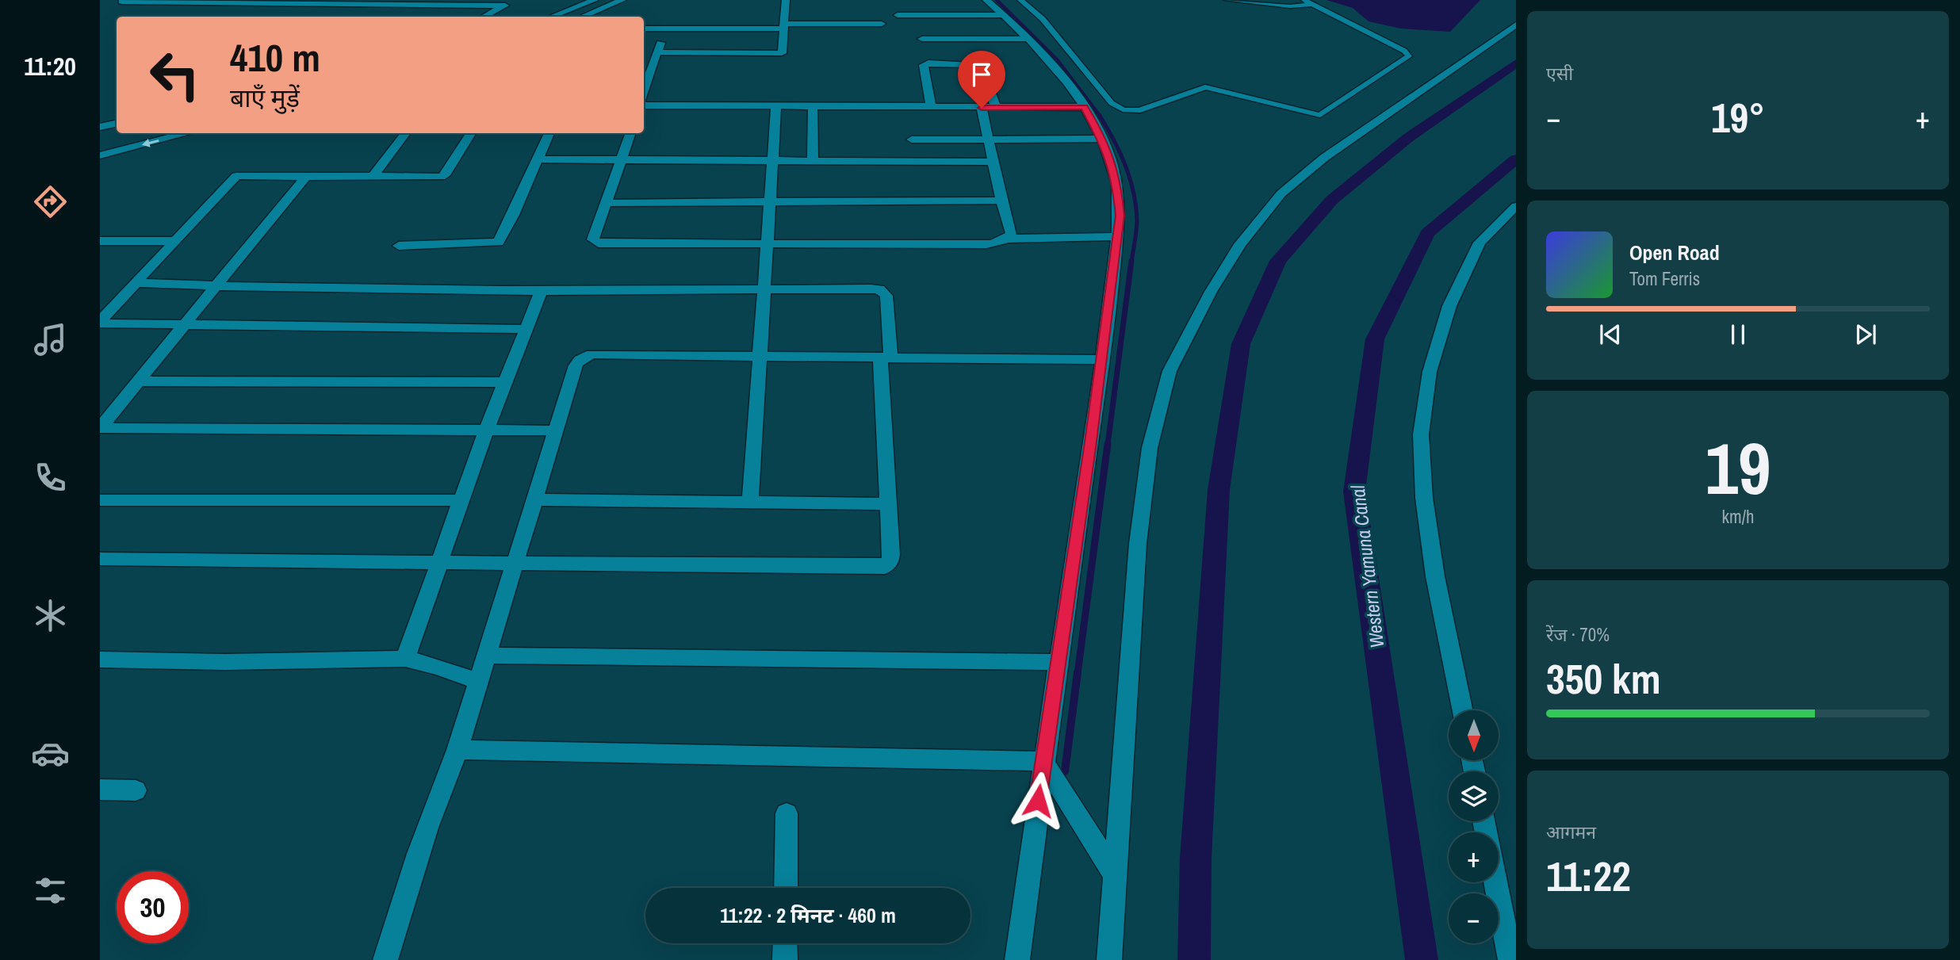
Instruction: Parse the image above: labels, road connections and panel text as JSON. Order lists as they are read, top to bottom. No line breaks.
{"water":["Western Yamuna Canal"],"north":"bottom","page":{"tabs":"11:20","tile":["एसी",["19","km/h"],["रेंज · 70%","350 km"],["आगमन","11:22"]],"turn":["410 m","बाएँ मुड़ें"],"heat":["−","19°","+"],"song":["Open Road","Tom Ferris"],"map_buttons":["+","−"],"limit":"30","trip":"11:22 · 2 मिनट · 460 m"}}
